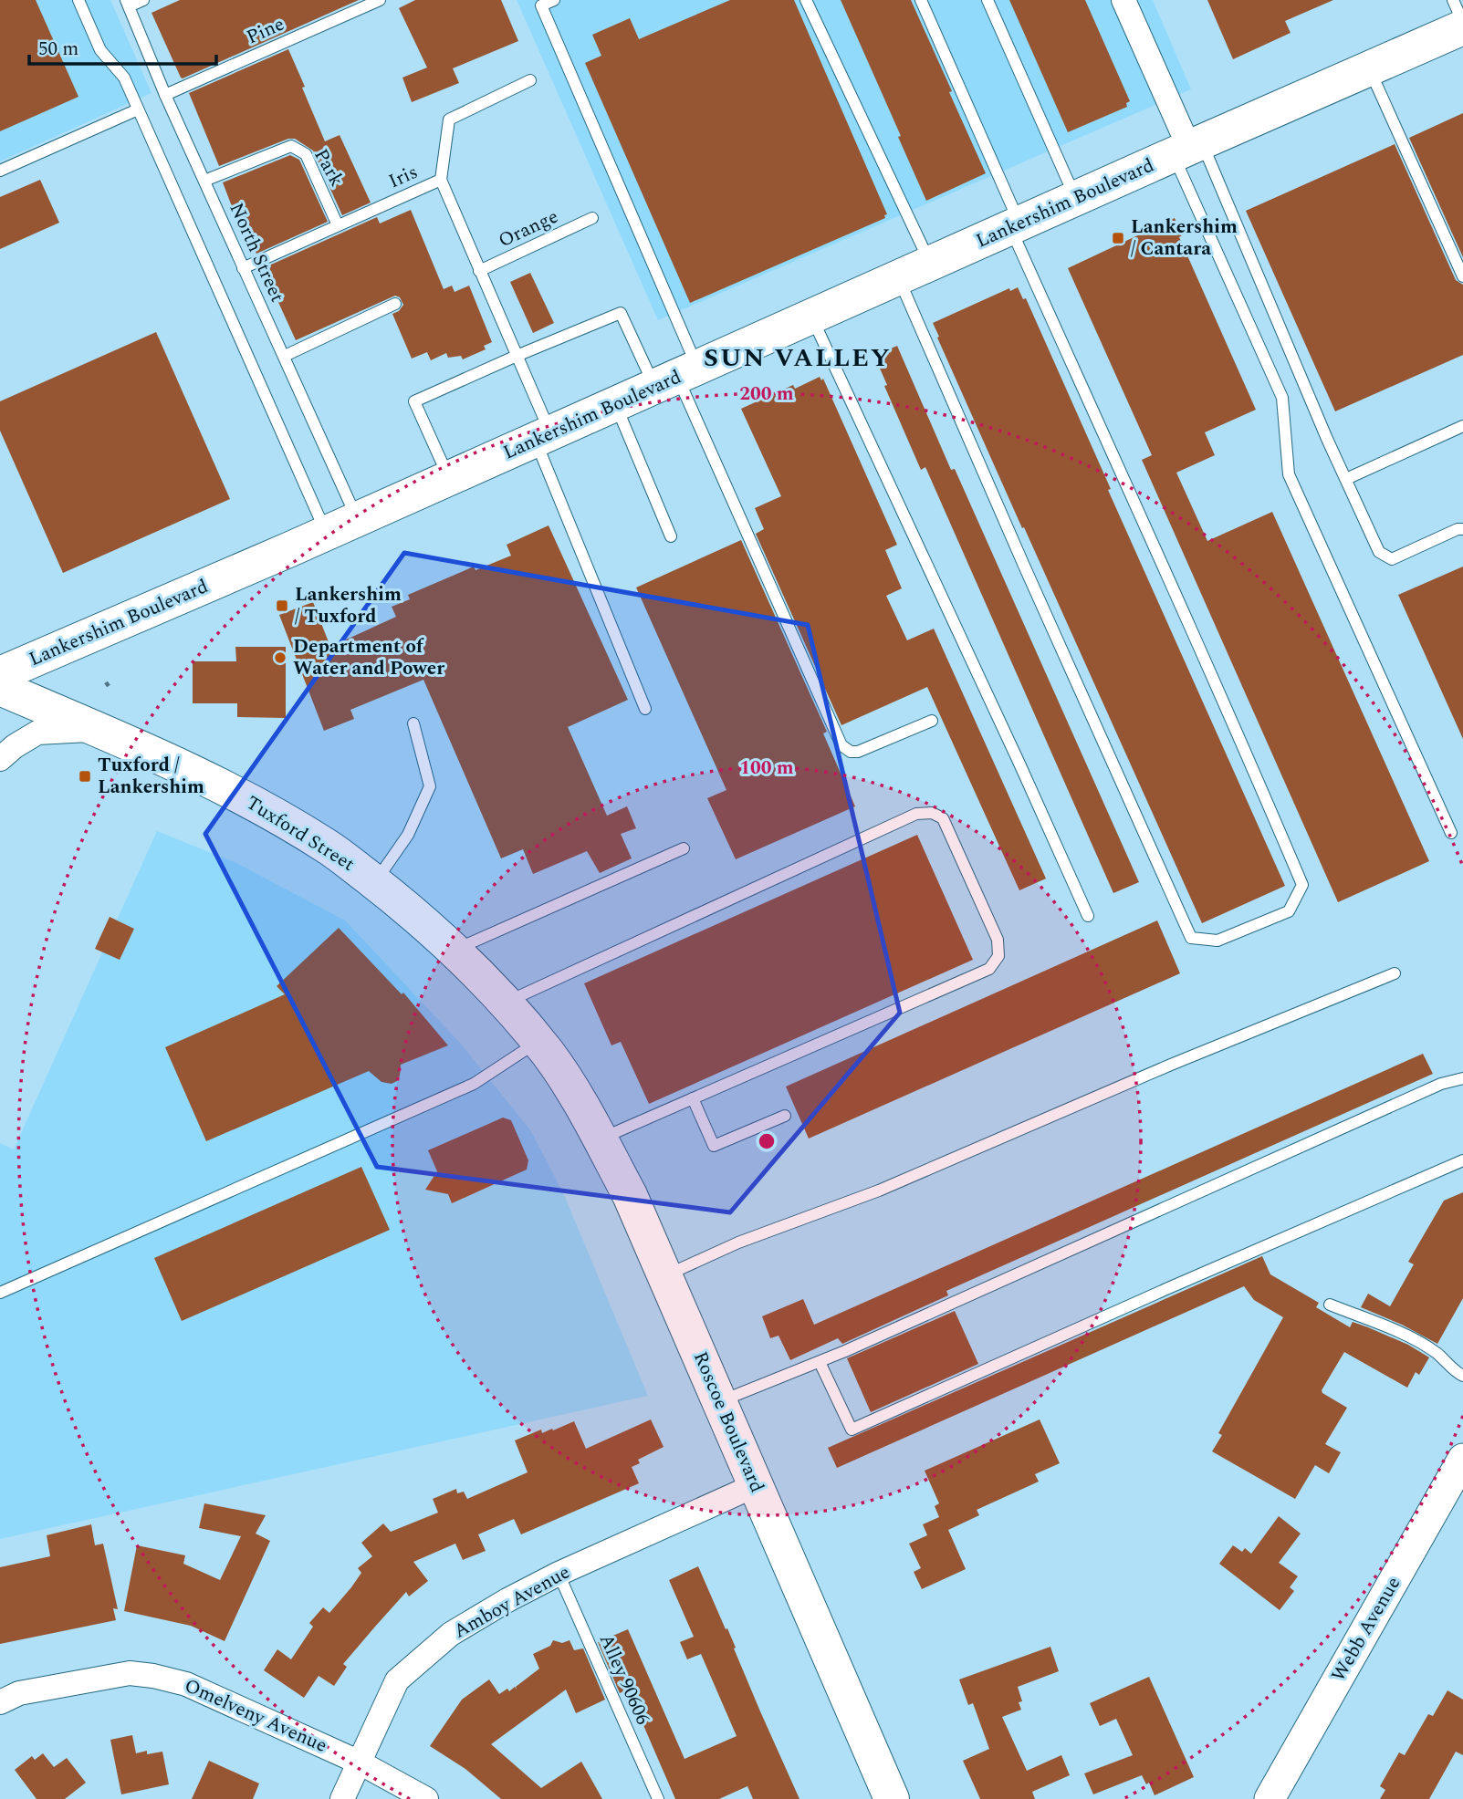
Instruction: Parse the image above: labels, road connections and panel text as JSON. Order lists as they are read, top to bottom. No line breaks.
{"streets":{"main road":["Lankershim Boulevard","Tuxford Street","Roscoe Boulevard"],"street":["Amboy Avenue","Webb Avenue","Omelveny Avenue"],"lane":["Pine","Park","Iris","Orange","North Street","Alley 90606"]},"crossings":[["Pine","North Street"],["Park","Iris"],["Park","North Street"],["Iris","North Street"],["Lankershim Boulevard","North Street"],["Tuxford Street","Roscoe Boulevard"],["Roscoe Boulevard","Amboy Avenue"],["Amboy Avenue","Alley 90606"],["Amboy Avenue","Omelveny Avenue"]],"districts":["SUN VALLEY"],"places":{"transit":["Lankershim / Cantara","Lankershim / Tuxford","Tuxford / Lankershim"],"other":["Department of Water and Power"]},"scale_bar":"50 m","rings":["200 m","100 m"]}
